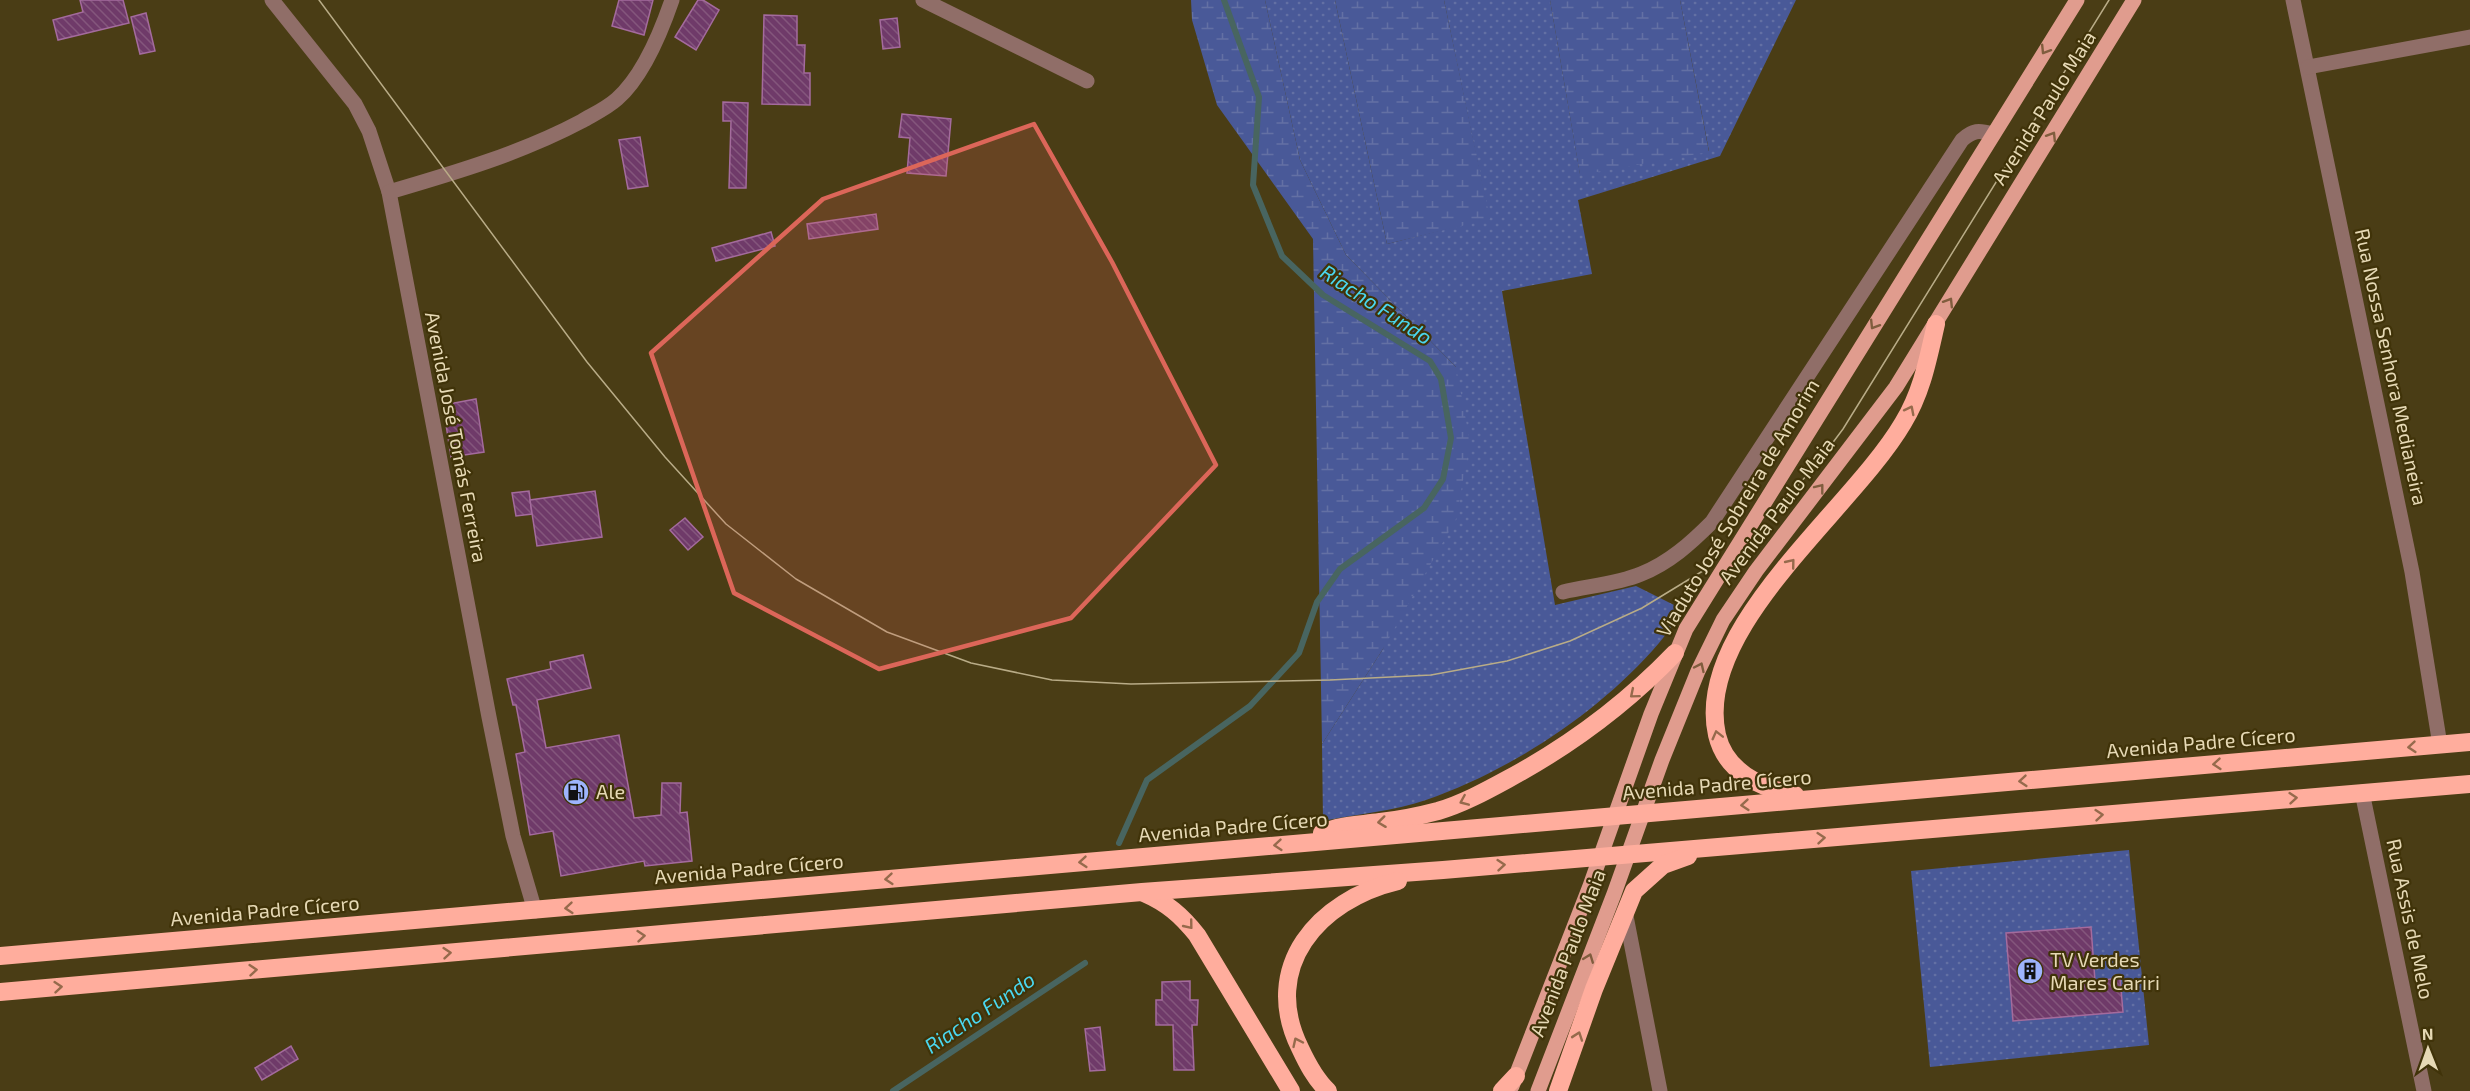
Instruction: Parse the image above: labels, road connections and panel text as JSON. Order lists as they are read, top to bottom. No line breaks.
{"streets":{"highway":["Avenida Padre Cícero"],"main road":["Avenida Paulo Maia","Viaduto José Sobreira de Amorim"],"street":["Rua Nossa Senhora Medianeira","Avenida José Tomás Ferreira","Rua Assis de Melo"]},"crossings":[["Avenida Paulo Maia","Viaduto José Sobreira de Amorim"],["Rua Nossa Senhora Medianeira","Avenida Padre Cícero"],["Avenida José Tomás Ferreira","Avenida Padre Cícero"]],"one_way":["Viaduto José Sobreira de Amorim"],"water":["Riacho Fundo"],"places":{"fuel station":["Ale"],"building":["TV Verdes Mares Cariri"]},"north":"top"}
